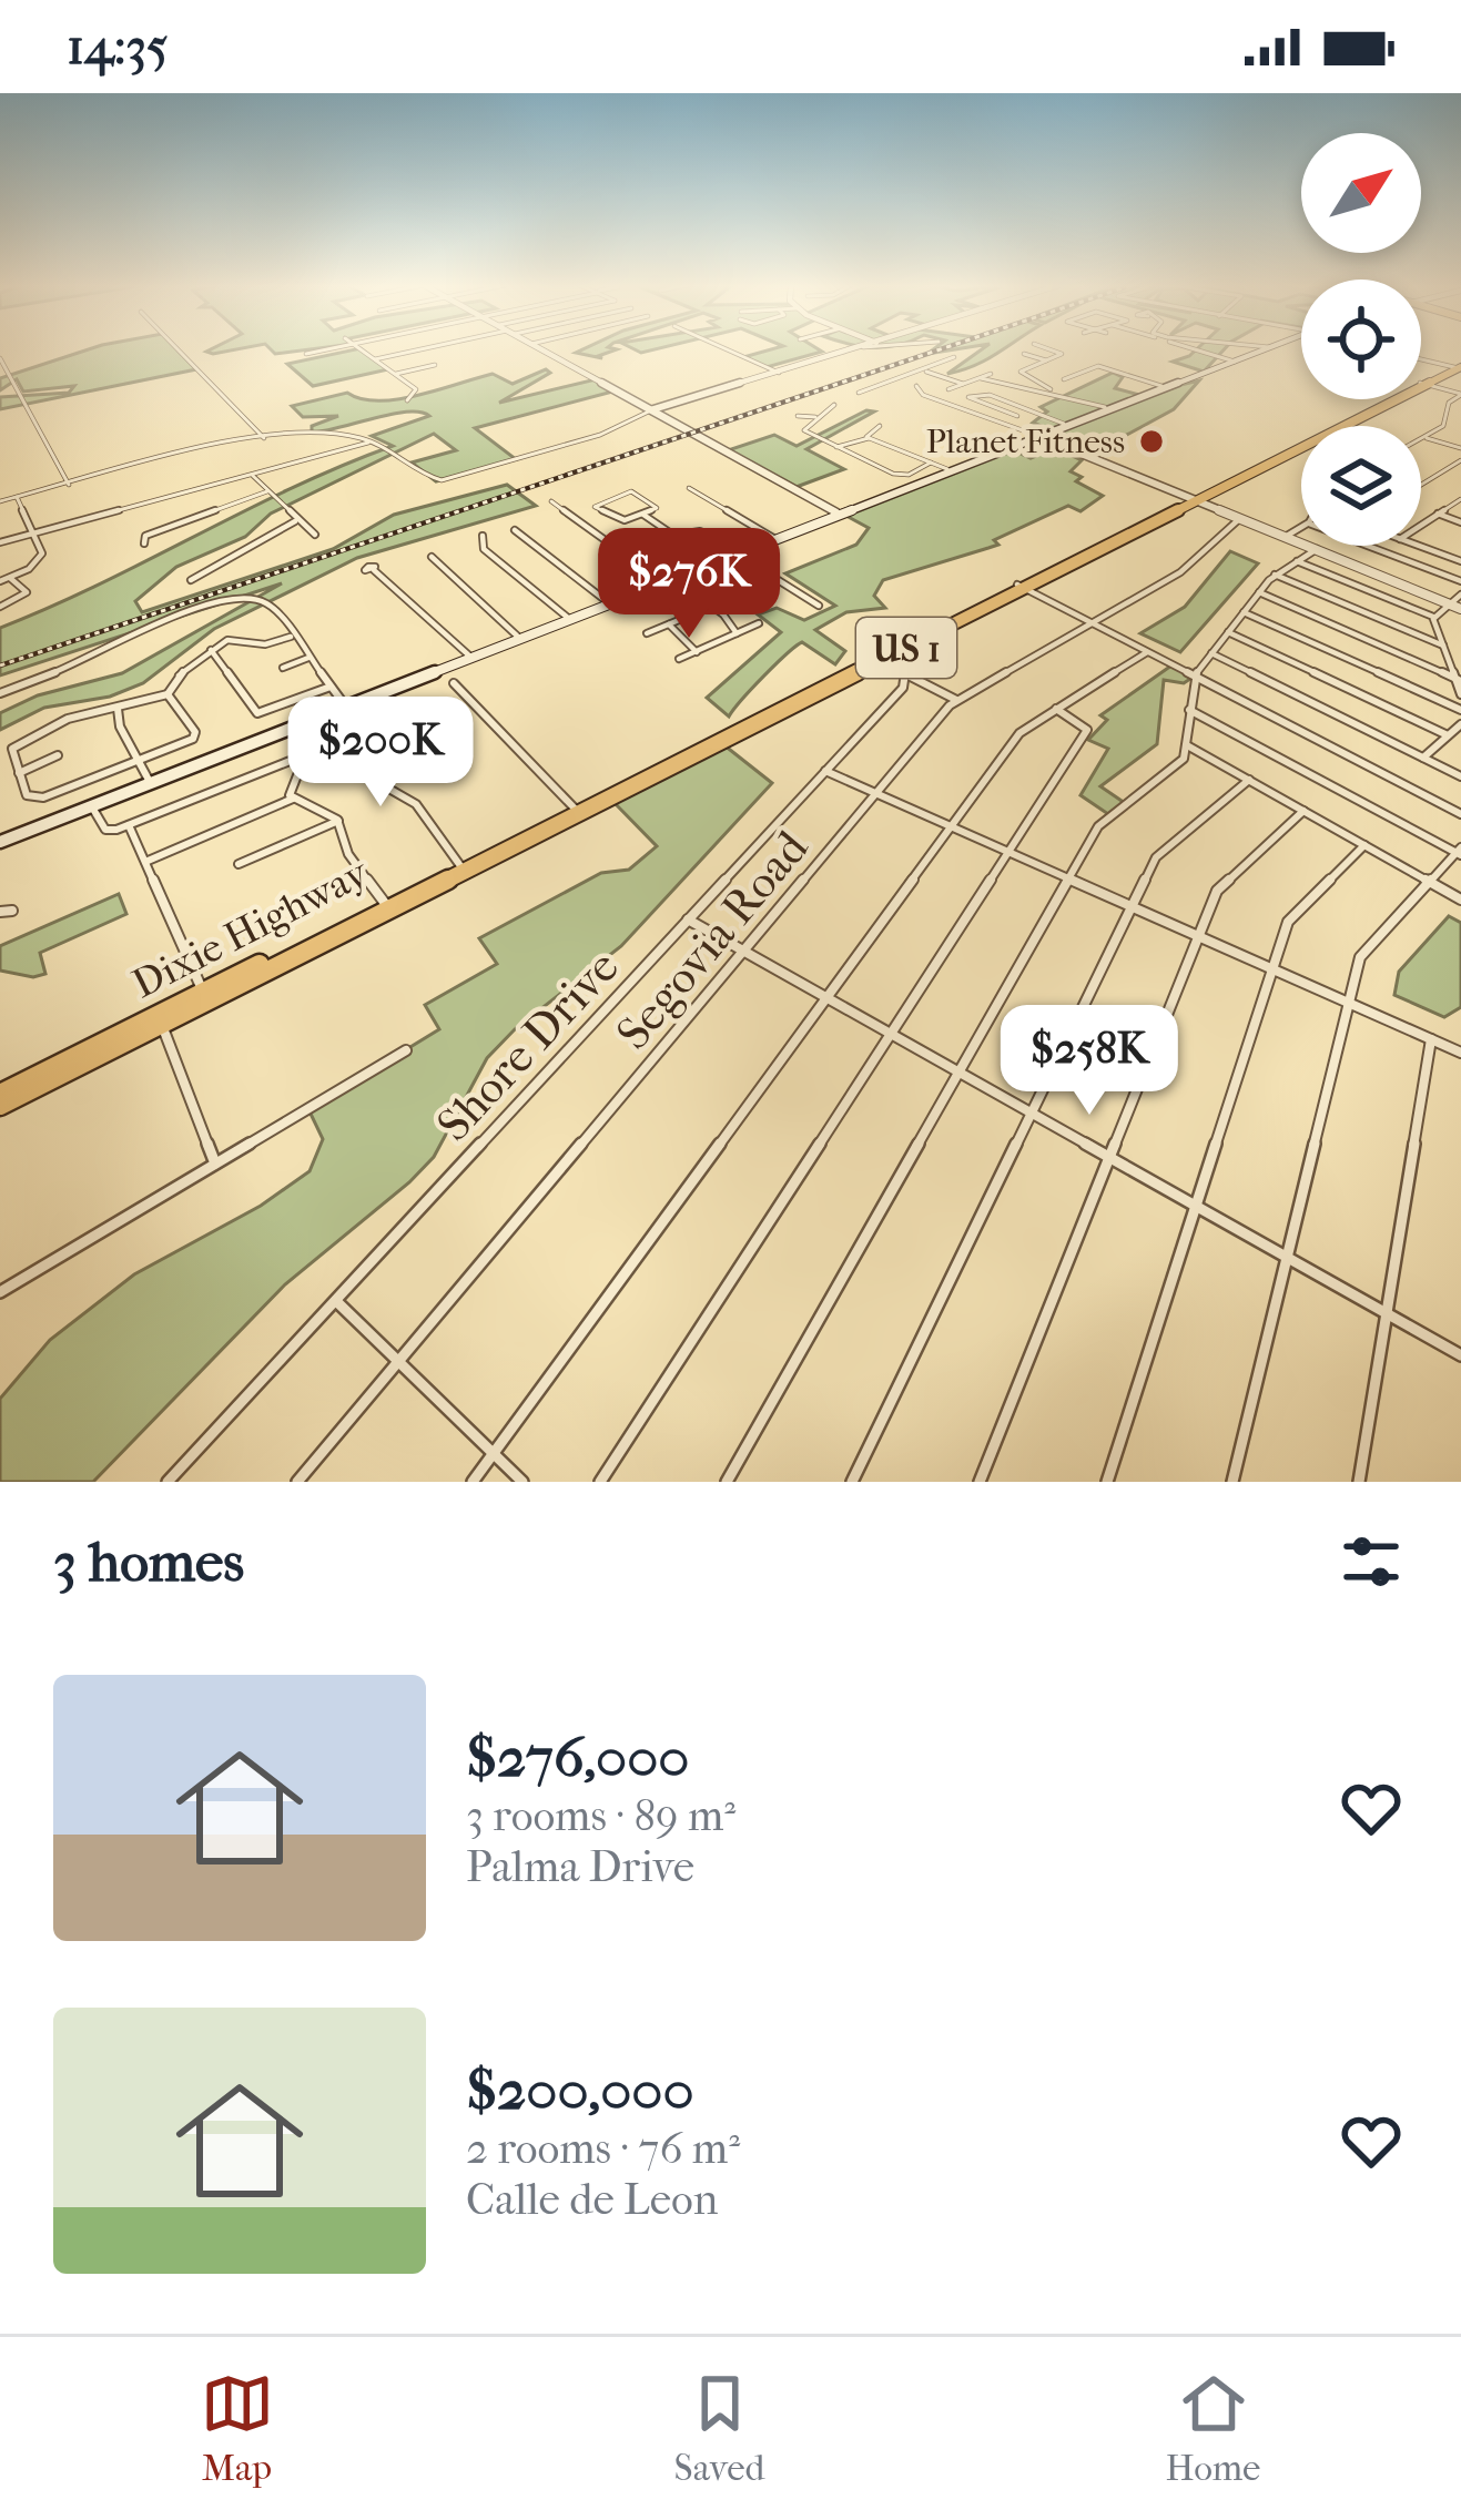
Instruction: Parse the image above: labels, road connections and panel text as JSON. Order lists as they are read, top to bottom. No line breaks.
{"streets":{"main road":["US 1","Dixie Highway"],"street":["Segovia Road","Shore Drive"]},"crossings":[["US 1","Dixie Highway"]],"places":["Planet Fitness"],"north":"top right","page":{"status":"14:35","price":["$276K","$200K","$258K"],"heading":"3 homes","list":[{"name":"$276,000","note":"3 rooms · 89 m² · Palma Drive"},{"name":"$200,000","note":"2 rooms · 76 m² · Calle de Leon"}],"tabs":["Map","Saved","Home"]}}
